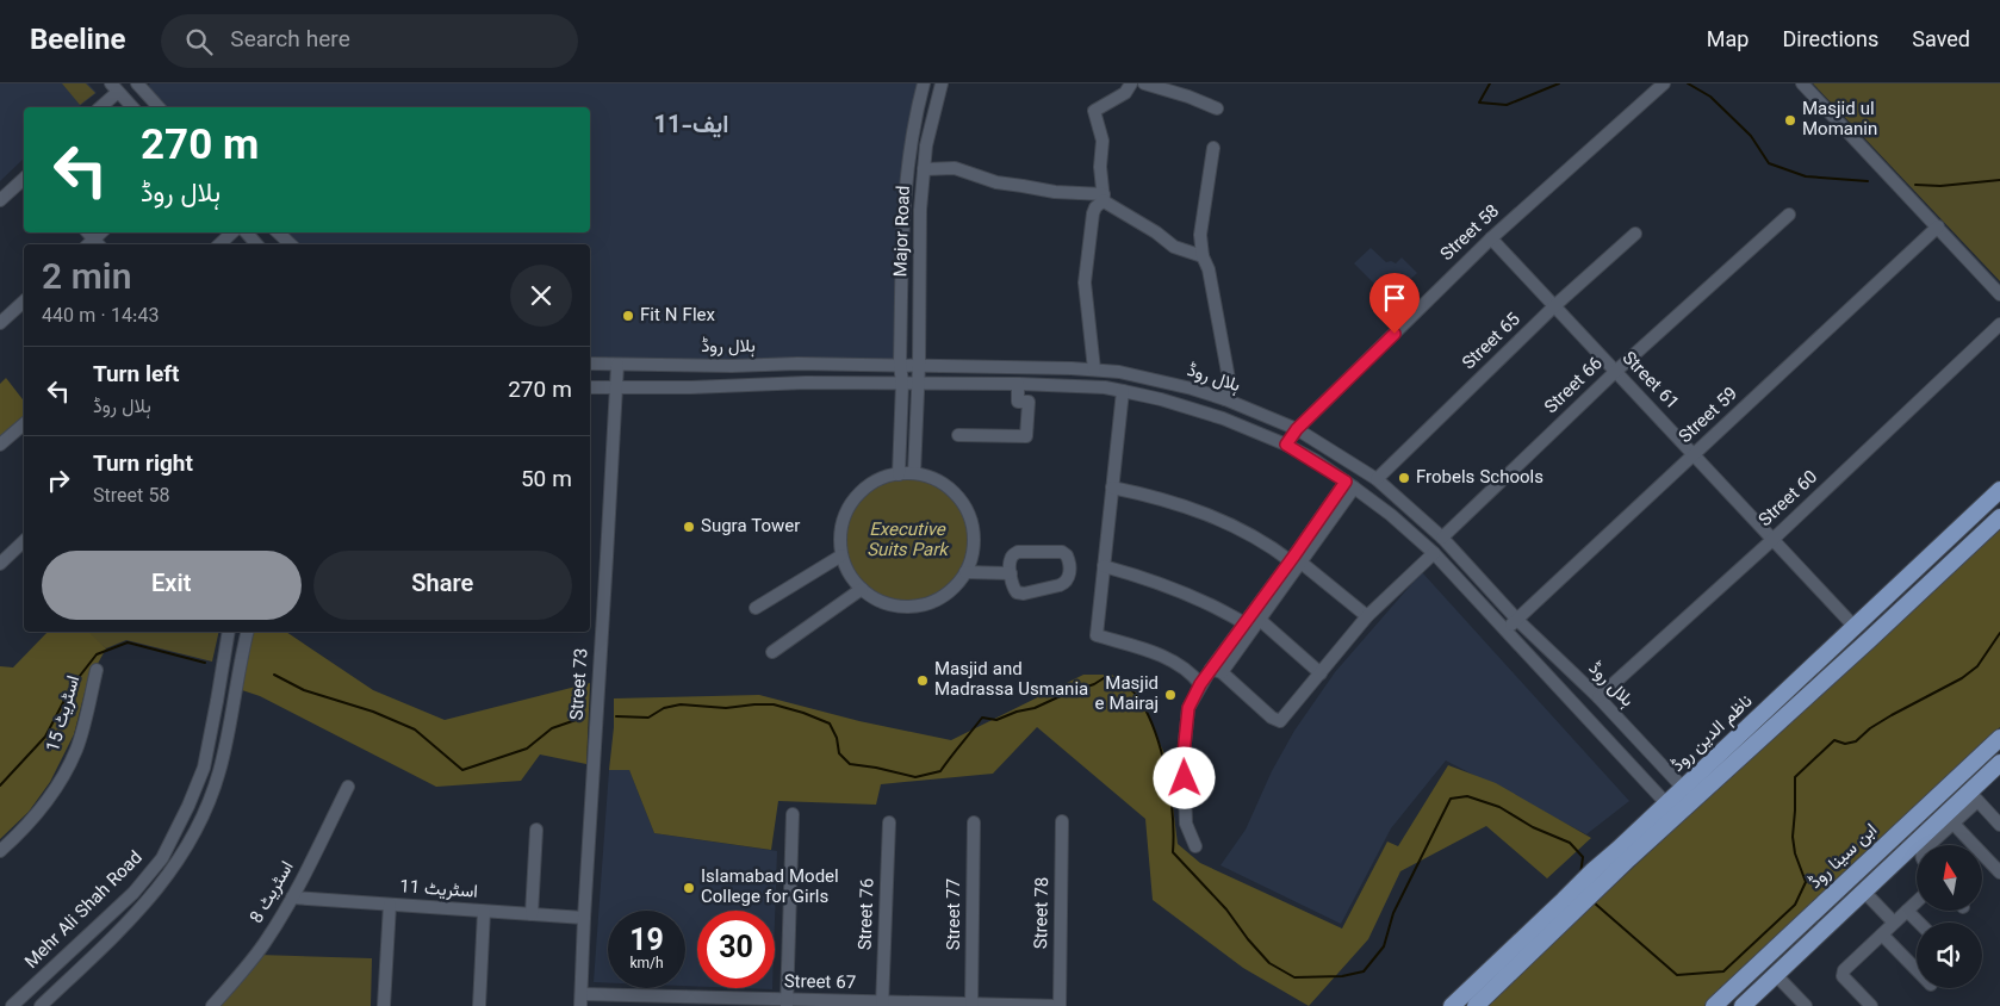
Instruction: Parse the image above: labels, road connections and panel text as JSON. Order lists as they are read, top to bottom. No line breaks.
{"streets":{"main road":["ناظم الدین روڈ","ابن سینا روڈ"],"street":["Major Road","Street 58","Street 65","ہلال روڈ","Street 61","Street 66","Street 59","Street 60","Street 73","اسٹریٹ 15","اسٹریٹ 11","اسٹریٹ 8","Mehr Ali Shah Road","Street 78","Street 76","Street 77","Street 67"]},"crossings":[["Major Road","ہلال روڈ"],["Street 58","ہلال روڈ"],["Street 58","Street 61"],["Street 65","ہلال روڈ"],["Street 65","Street 61"],["ہلال روڈ","Street 66"],["ہلال روڈ","Street 59"],["ہلال روڈ","Street 60"],["ہلال روڈ","Street 73"],["ہلال روڈ","ناظم الدین روڈ"],["Street 61","Street 66"],["Street 61","Street 59"],["Street 61","Street 60"],["Street 61","ناظم الدین روڈ"],["Street 73","اسٹریٹ 11"],["Street 73","Street 67"],["اسٹریٹ 11","اسٹریٹ 8"],["Street 78","Street 67"],["Street 76","Street 67"],["Street 77","Street 67"]],"districts":["ایف-11"],"parks":["Executive Suits Park"],"places":["Masjid ul Momanin","Fit N Flex","Frobels Schools","Sugra Tower","Masjid and Madrassa Usmania","Masjid e Mairaj","Islamabad Model College for Girls"],"north":"top","page":{"header":"Beeline","search":"Search here","nav":["Map","Directions","Saved"],"turn":["270 m","ہلال روڈ"],"heading":["2 min","440 m · 14:43"],"list":[{"name":"Turn left","note":"ہلال روڈ","value":"270 m"},{"name":"Turn right","note":"Street 58","value":"50 m"}],"buttons":["Exit","Share"],"speed":"19 km/h","limit":"30"}}
